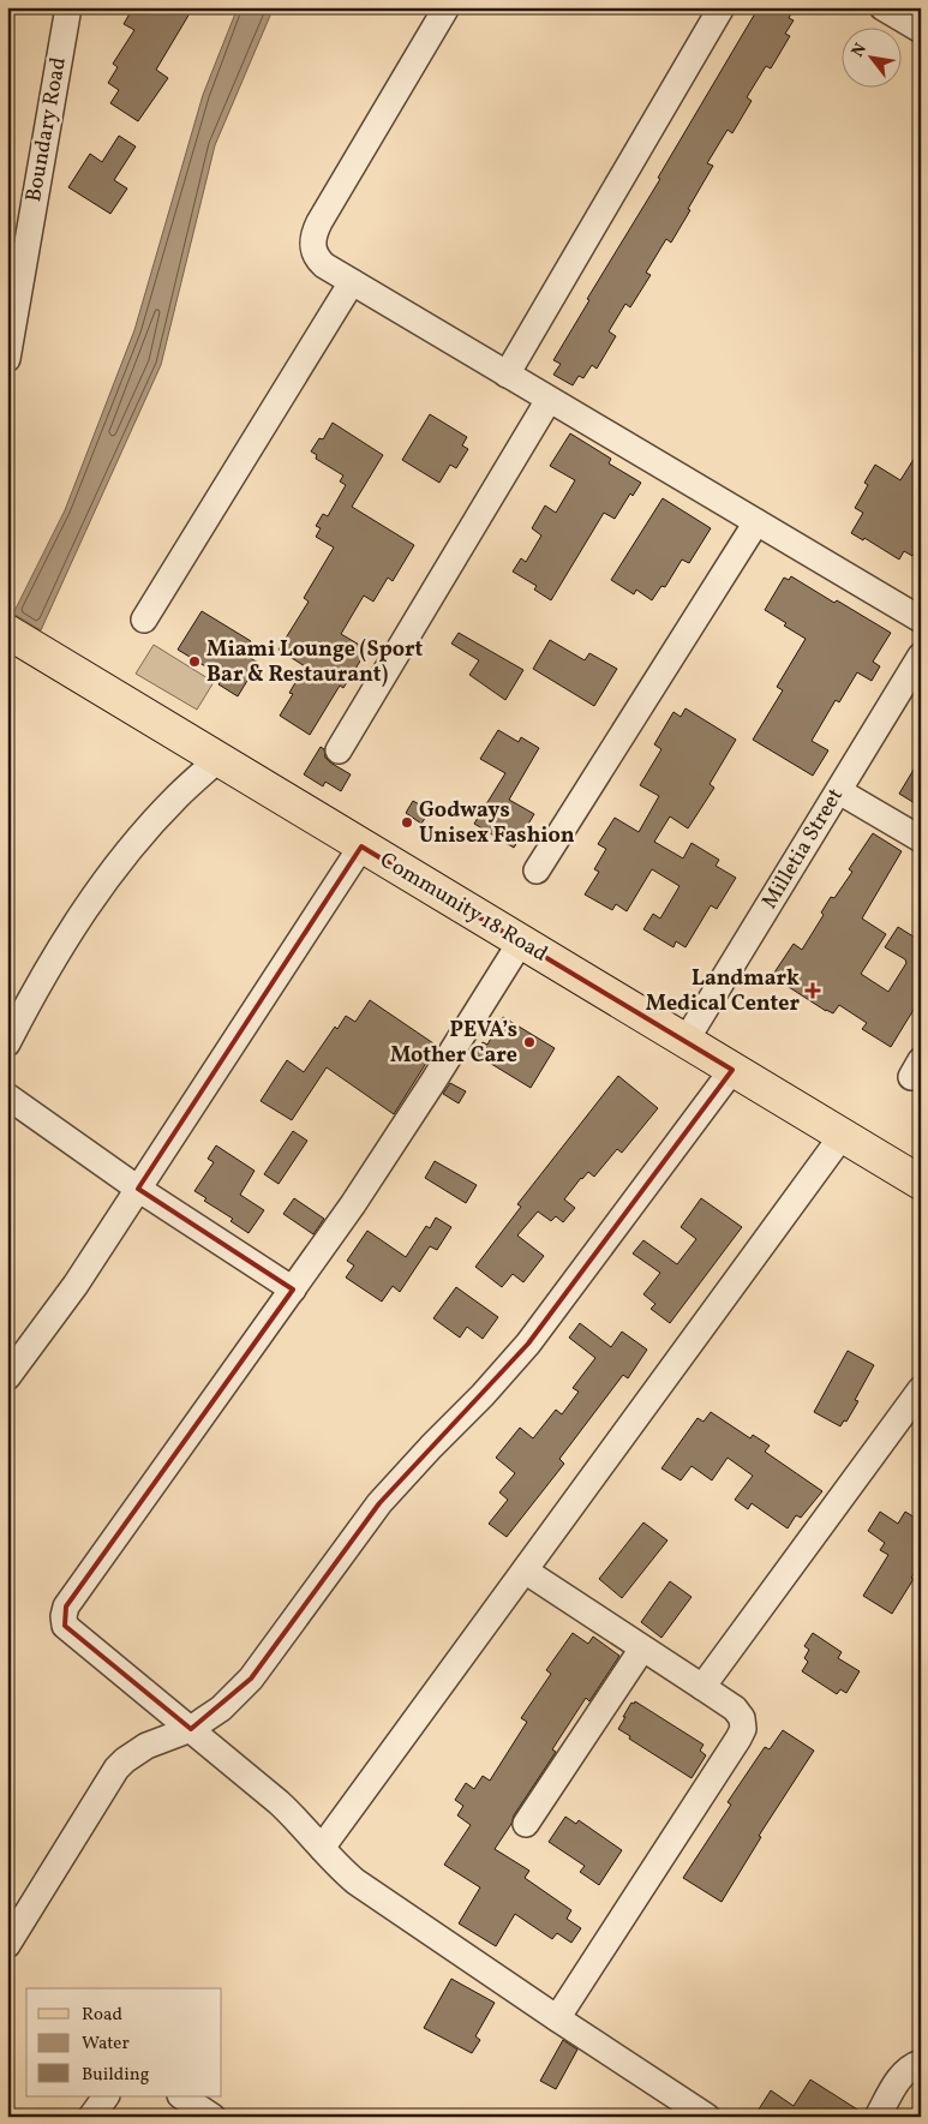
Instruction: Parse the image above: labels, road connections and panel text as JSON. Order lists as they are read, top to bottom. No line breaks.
{"streets":{"main road":["Community 18 Road"],"street":["Boundary Road","Milletia Street"]},"crossings":[["Milletia Street","Community 18 Road"]],"places":{"other":["Miami Lounge (Sport Bar & Restaurant)","Godways Unisex Fashion","PEVA’s Mother Care"],"health":["Landmark Medical Center"]},"legend":["Road","Water","Building"],"north":"top left"}
